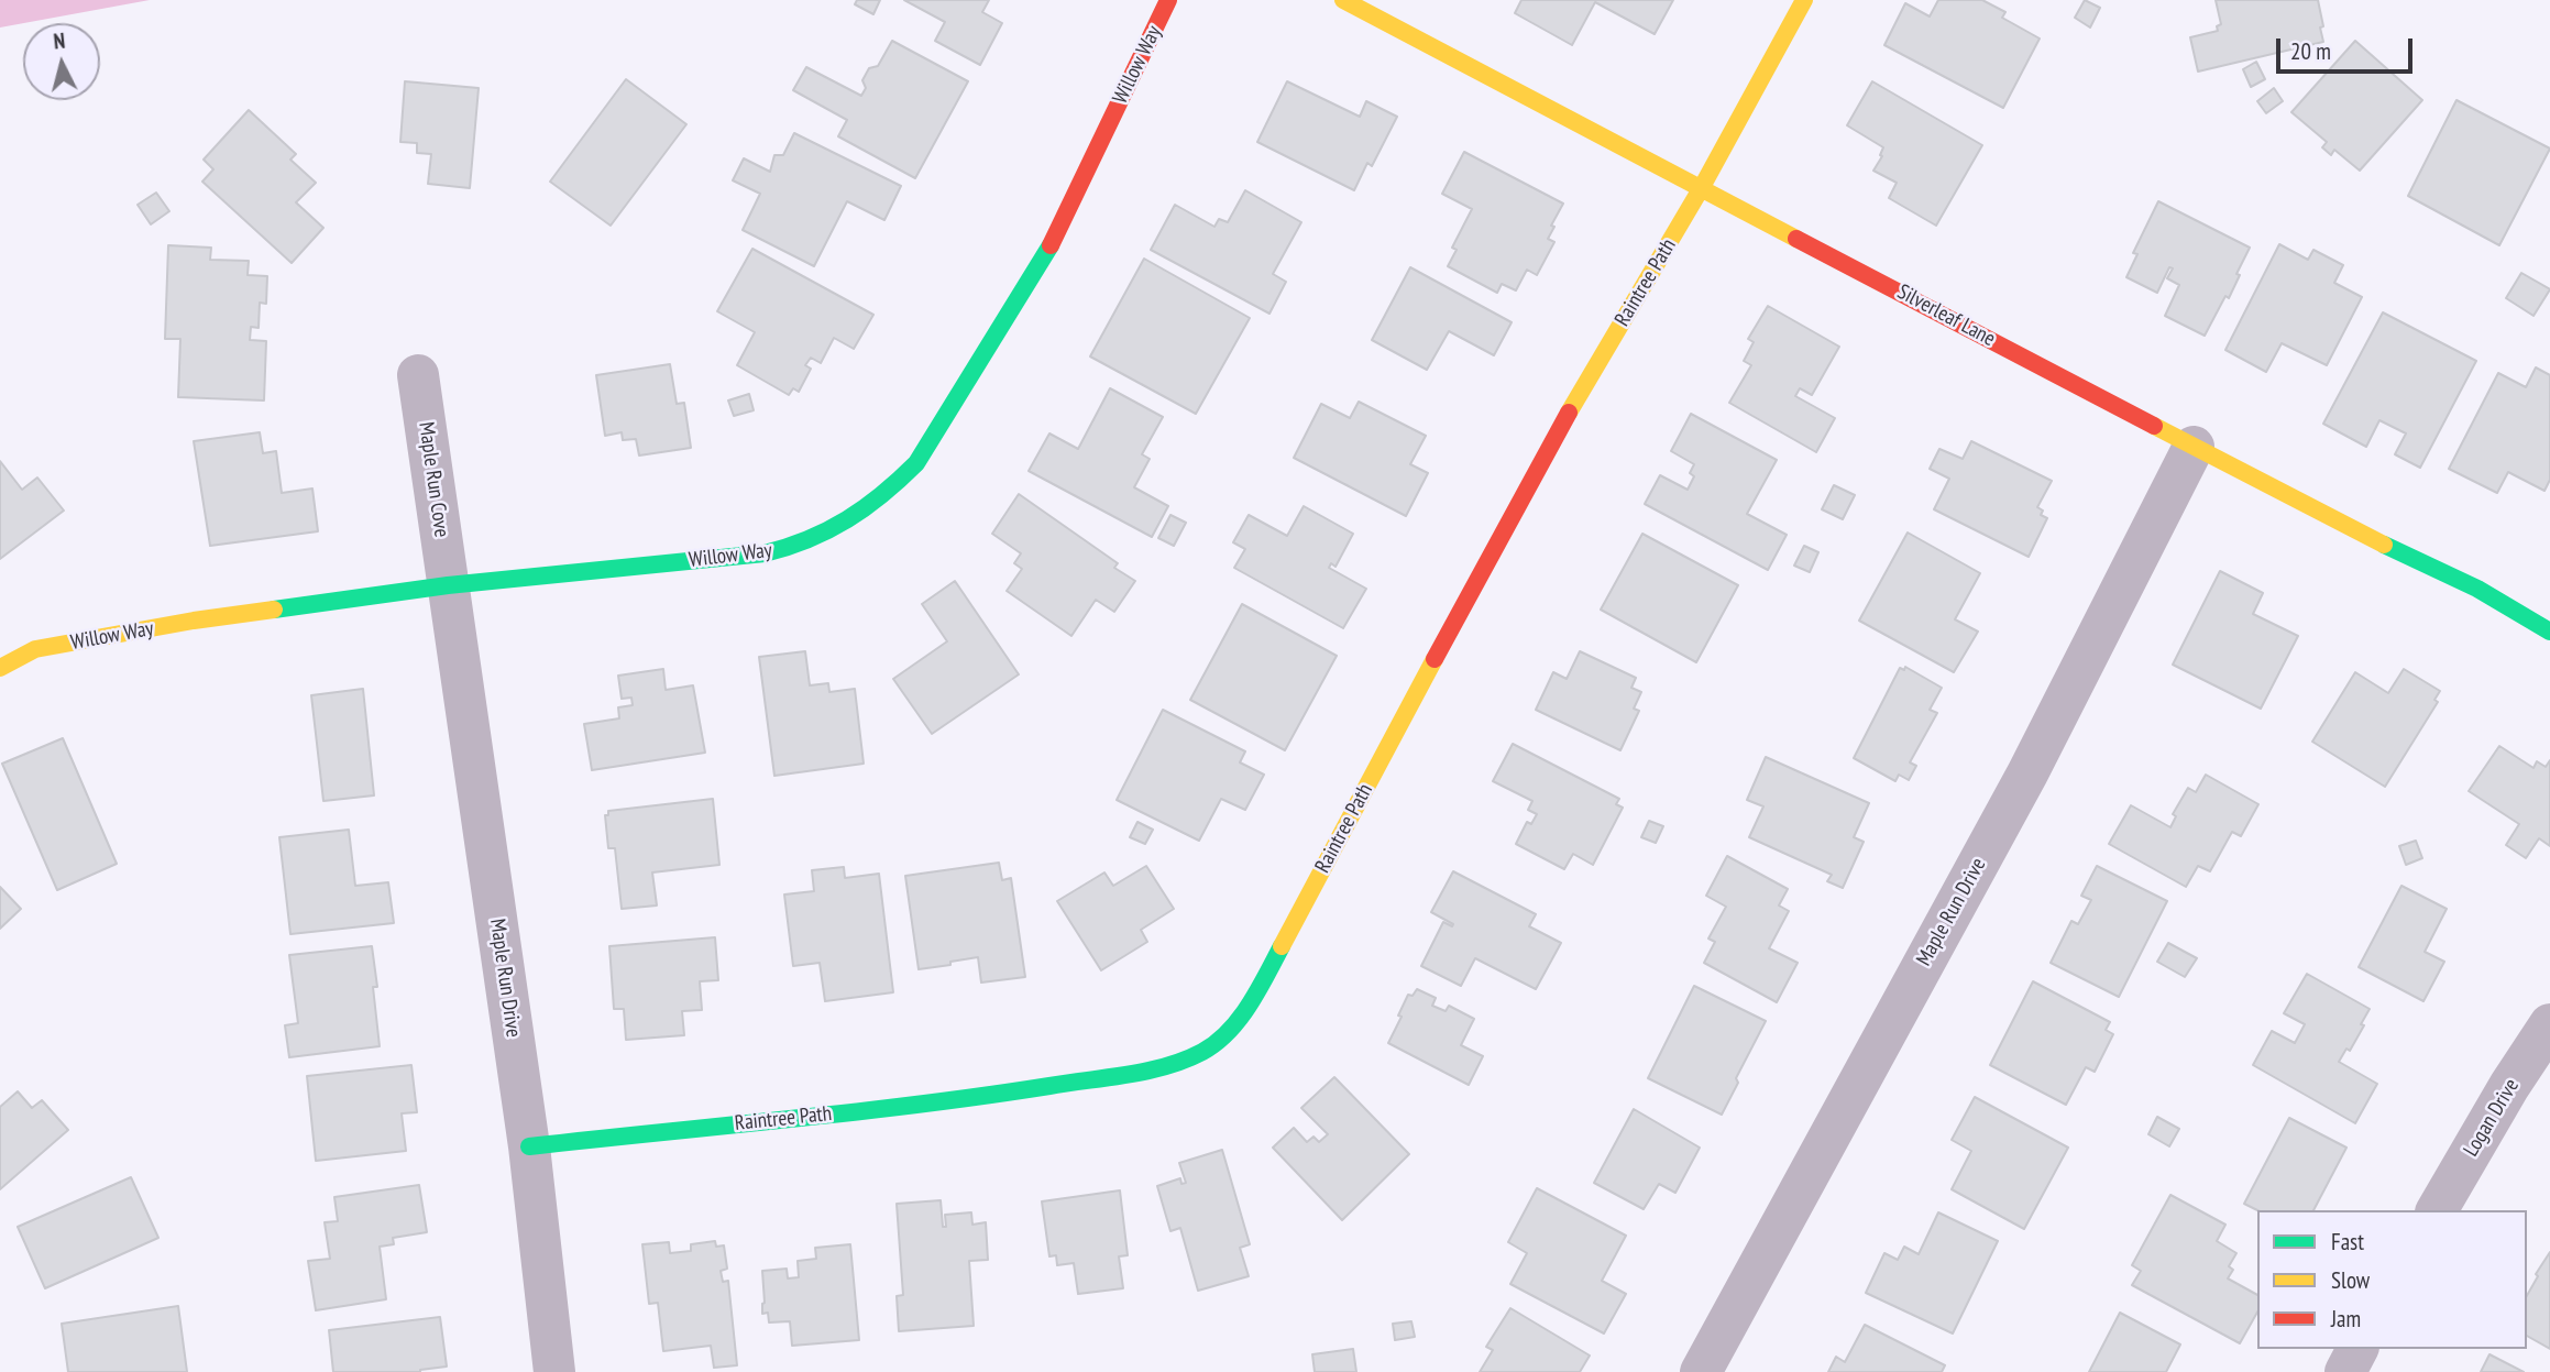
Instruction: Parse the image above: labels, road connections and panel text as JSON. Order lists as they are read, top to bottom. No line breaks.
{"streets":{"street":["Willow Way","Raintree Path","Silverleaf Lane","Maple Run Cove","Maple Run Drive","Logan Drive"]},"crossings":[["Willow Way","Maple Run Cove"],["Willow Way","Maple Run Drive"],["Raintree Path","Silverleaf Lane"],["Raintree Path","Maple Run Drive"],["Silverleaf Lane","Maple Run Drive"],["Maple Run Cove","Maple Run Drive"]],"legend":["Fast","Slow","Jam"],"scale_bar":"20 m","north":"top"}
